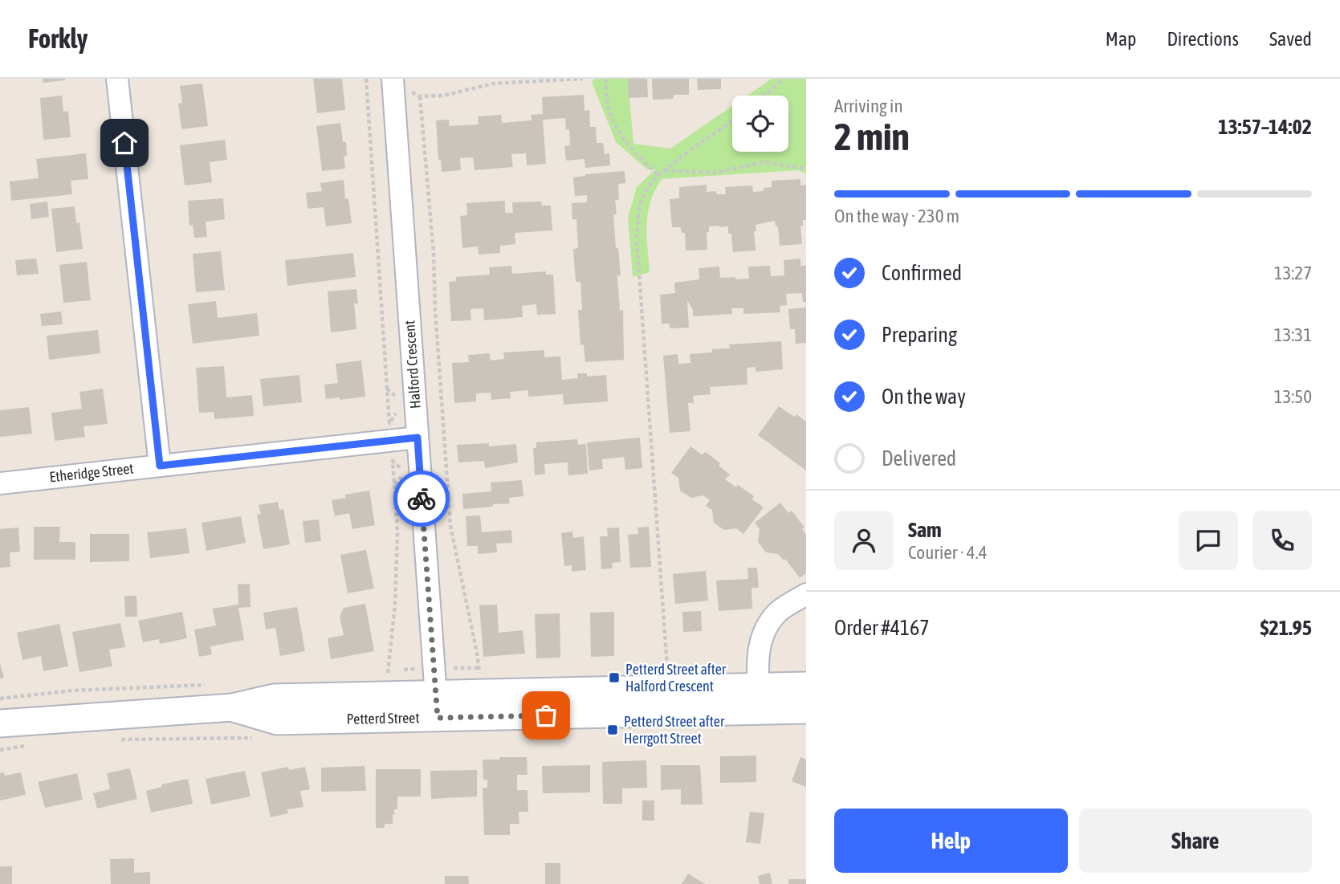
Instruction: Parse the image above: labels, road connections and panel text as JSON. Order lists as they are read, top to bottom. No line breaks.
{"streets":{"street":["Halford Crescent","Etheridge Street","Petterd Street"]},"crossings":[["Halford Crescent","Etheridge Street"],["Halford Crescent","Petterd Street"]],"places":{"transit":["Petterd Street after Halford Crescent","Petterd Street after Herrgott Street"]},"page":{"header":"Forkly","nav":["Map","Directions","Saved"],"heading":["2 min","Arriving in","13:57–14:02"],"panel":["Sam","Courier · 4.4","Order #4167","$21.95"],"bar":"On the way · 230 m","list":[["Confirmed","13:27"],["Preparing","13:31"],["On the way","13:50"],"Delivered"],"buttons":["Help","Share"]}}
